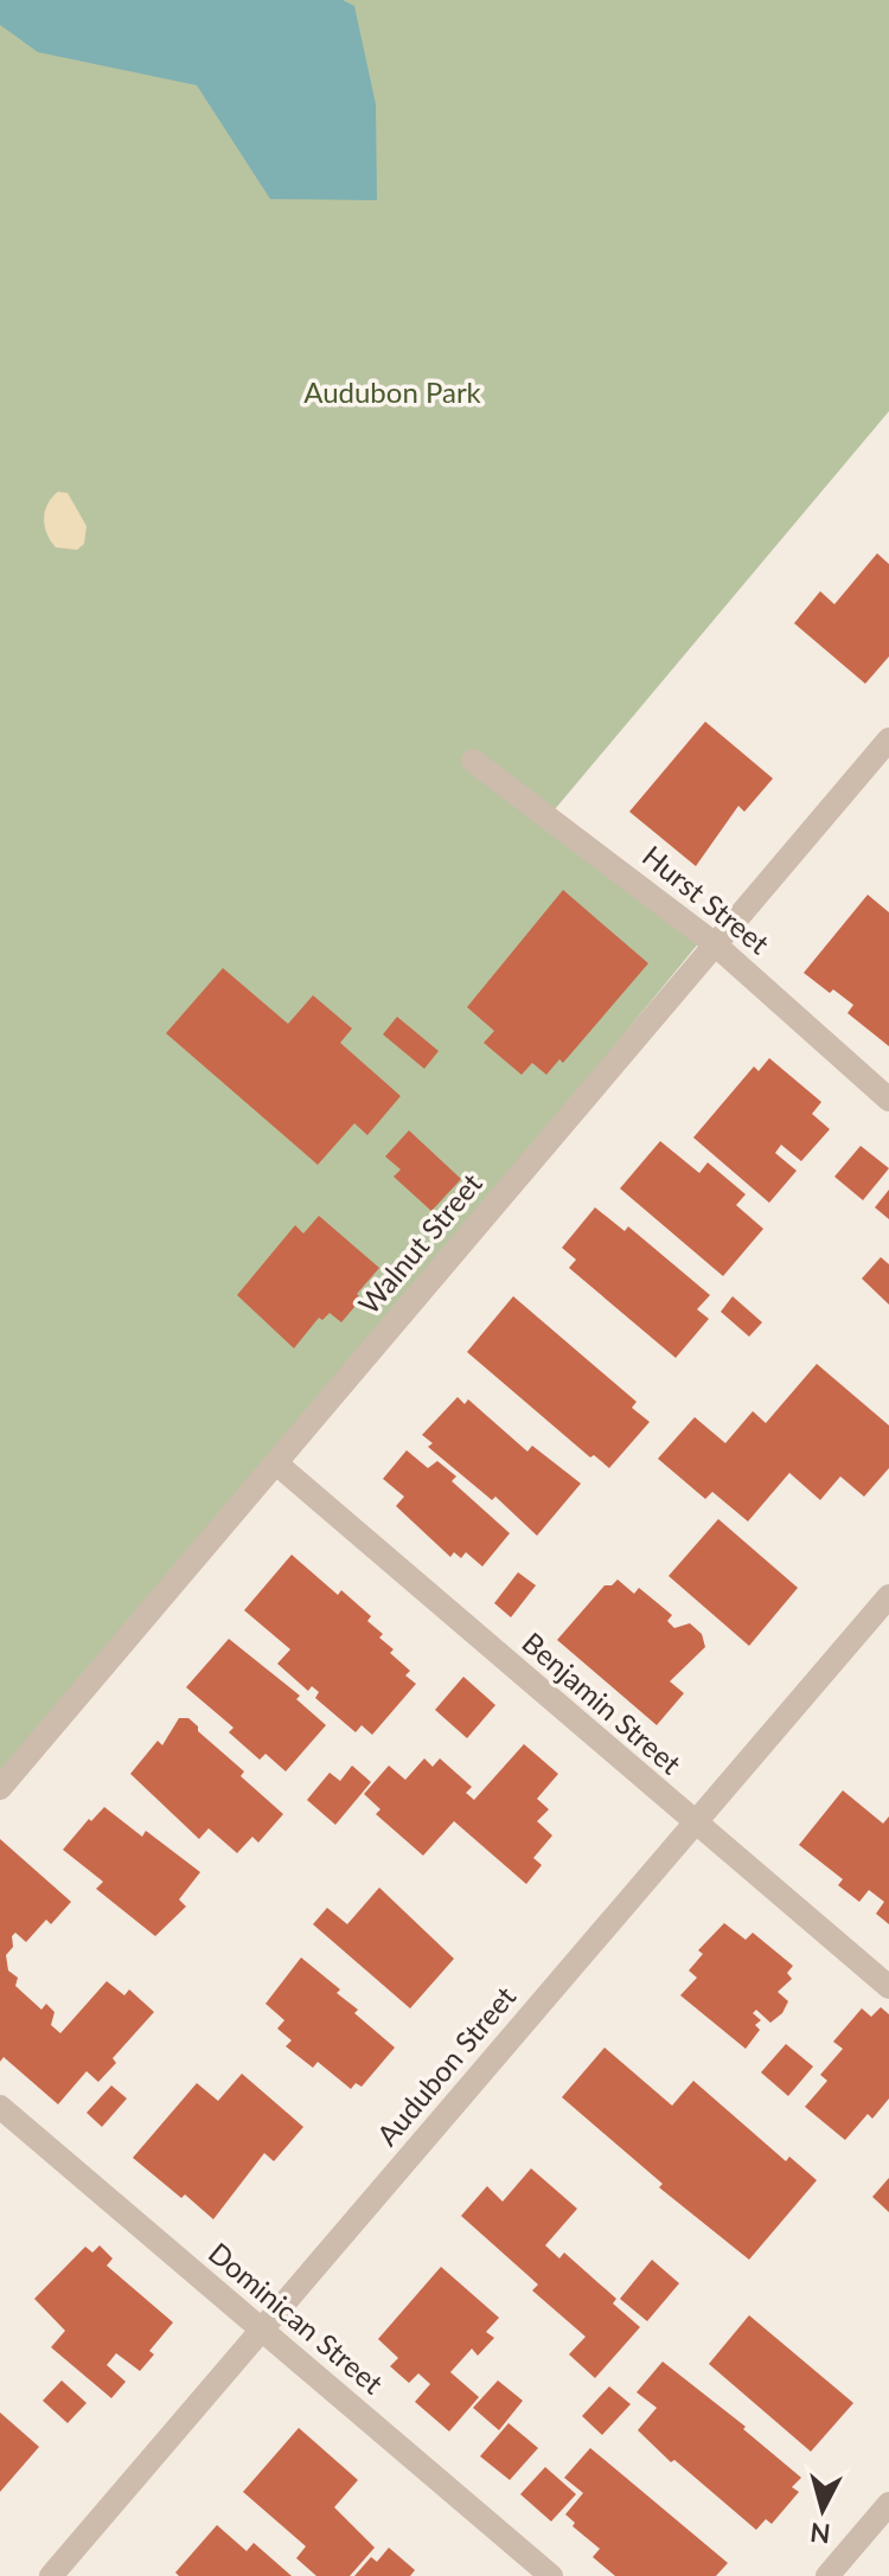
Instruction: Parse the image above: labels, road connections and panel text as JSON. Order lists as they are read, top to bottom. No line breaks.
{"streets":{"street":["Hurst Street","Walnut Street","Benjamin Street","Audubon Street","Dominican Street"]},"crossings":[["Hurst Street","Walnut Street"],["Walnut Street","Benjamin Street"],["Benjamin Street","Audubon Street"],["Audubon Street","Dominican Street"]],"parks":["Audubon Park"],"north":"bottom"}
